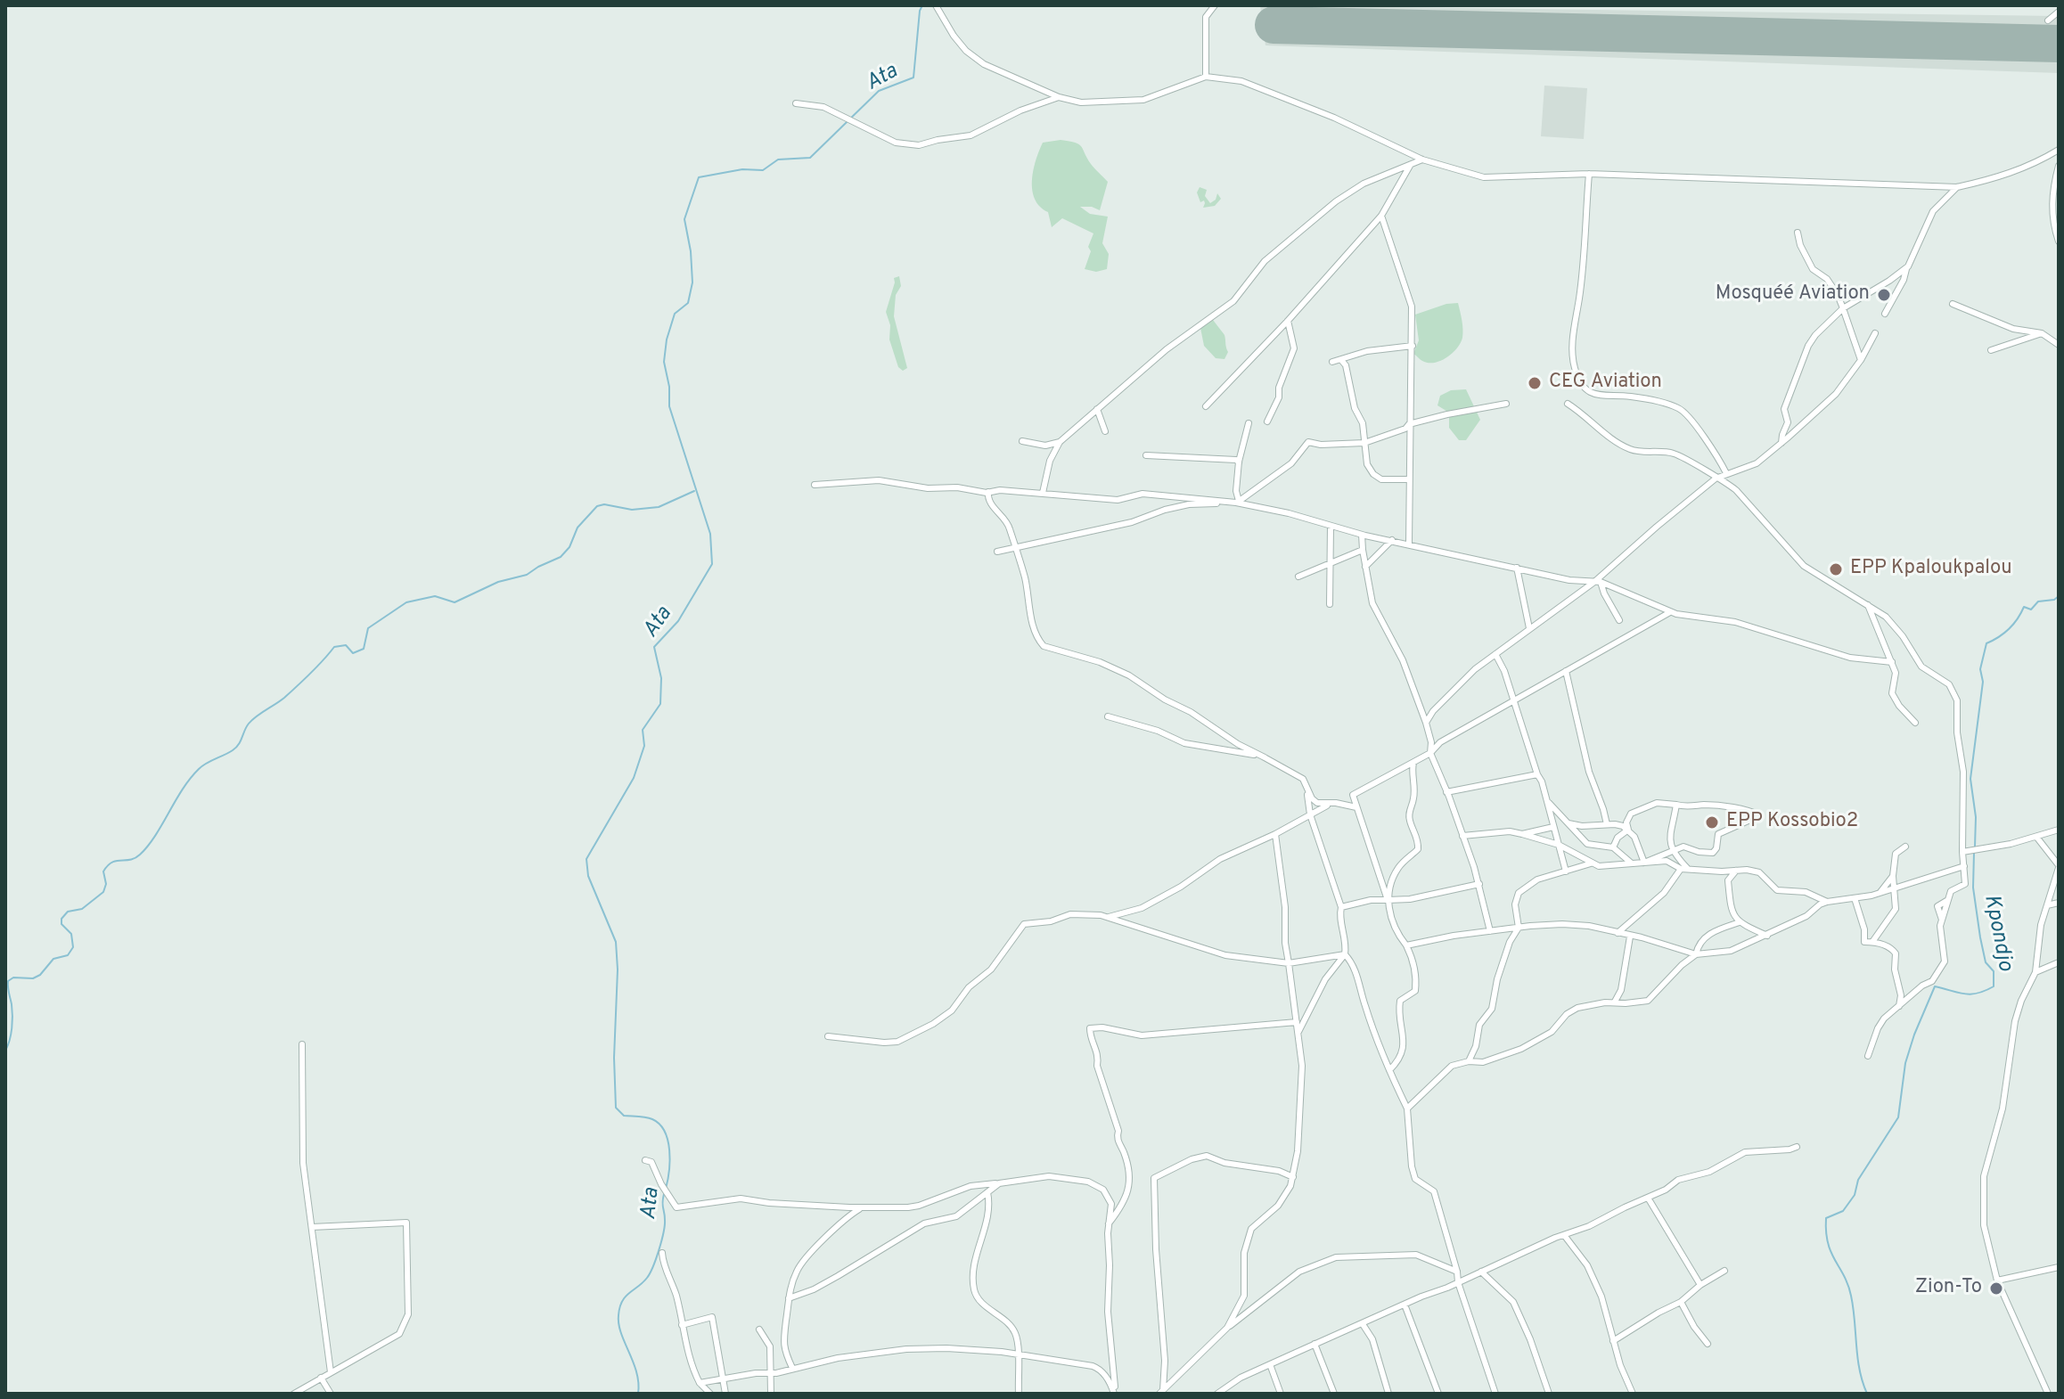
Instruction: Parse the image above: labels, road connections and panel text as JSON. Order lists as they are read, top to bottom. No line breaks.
{"water":["Ata","Kpondjo"],"places":["Mosquéé Aviation","CEG Aviation","EPP Kpaloukpalou","EPP Kossobio2","Zion-To"]}
